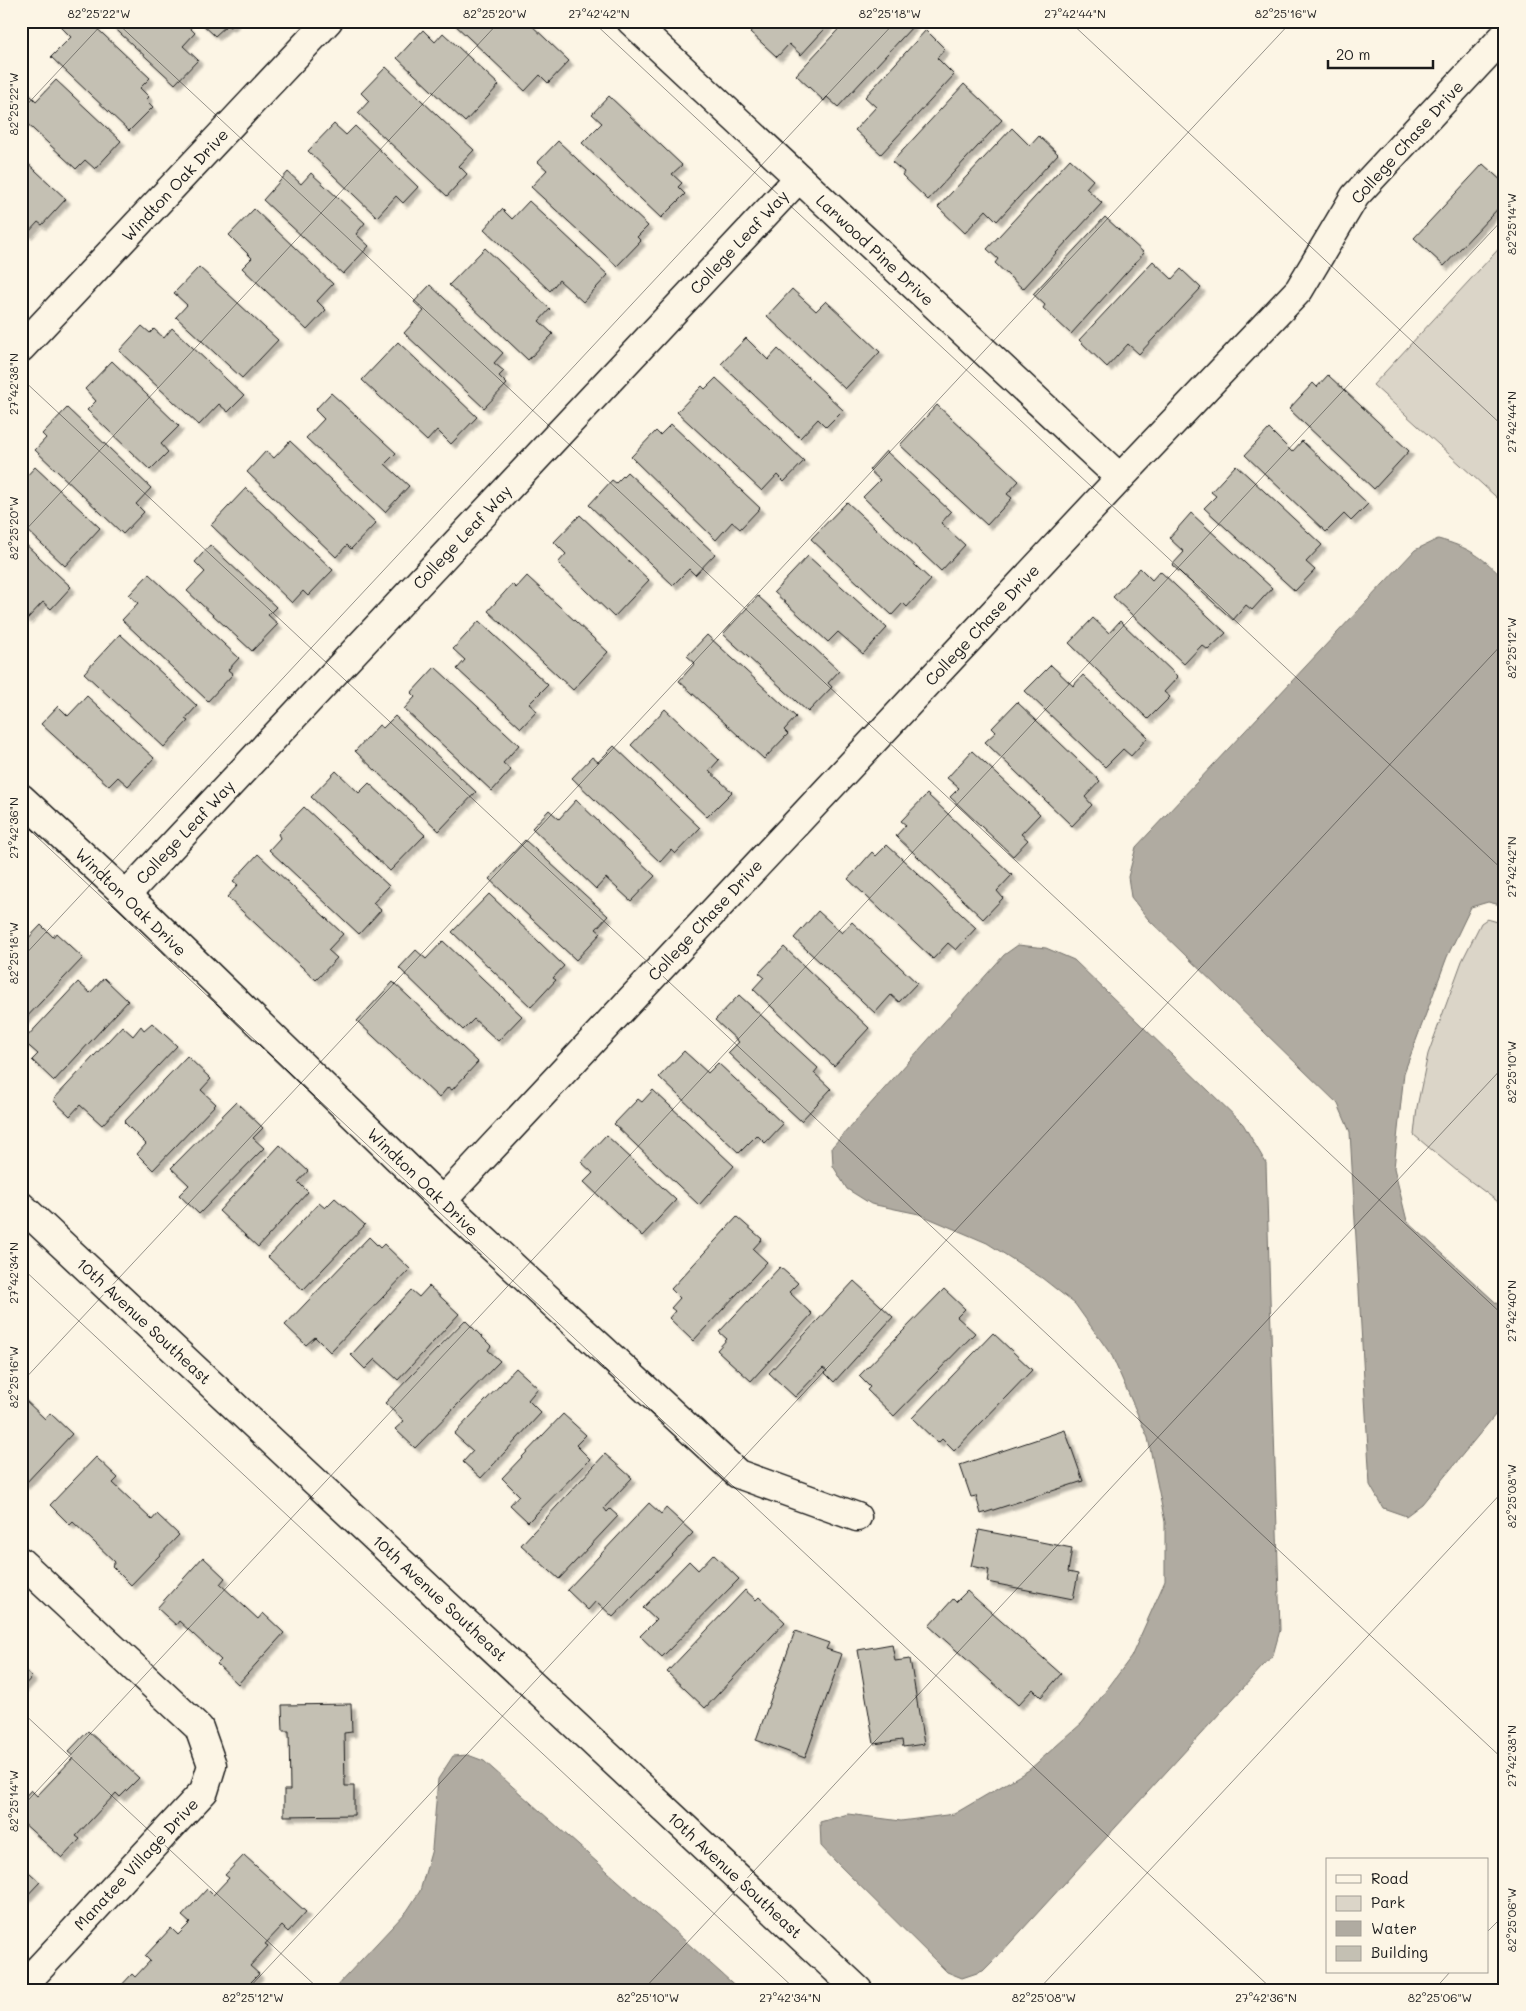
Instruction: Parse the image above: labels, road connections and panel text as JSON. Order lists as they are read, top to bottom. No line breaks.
{"streets":{"street":["College Chase Drive","Windton Oak Drive","College Leaf Way","Larwood Pine Drive","10th Avenue Southeast","Manatee Village Drive"]},"crossings":[["College Chase Drive","Windton Oak Drive"],["College Chase Drive","Larwood Pine Drive"],["Windton Oak Drive","College Leaf Way"],["College Leaf Way","Larwood Pine Drive"]],"legend":["Road","Park","Water","Building"],"scale_bar":"20 m","coordinates":["82°25'22\"W","82°25'20\"W","27°42'42\"N","82°25'18\"W","27°42'44\"N","82°25'16\"W","82°25'14\"W","27°42'38\"N","82°25'12\"W","27°42'36\"N","82°25'10\"W","27°42'34\"N","27°42'40\"N","82°25'08\"W","82°25'06\"W"]}
